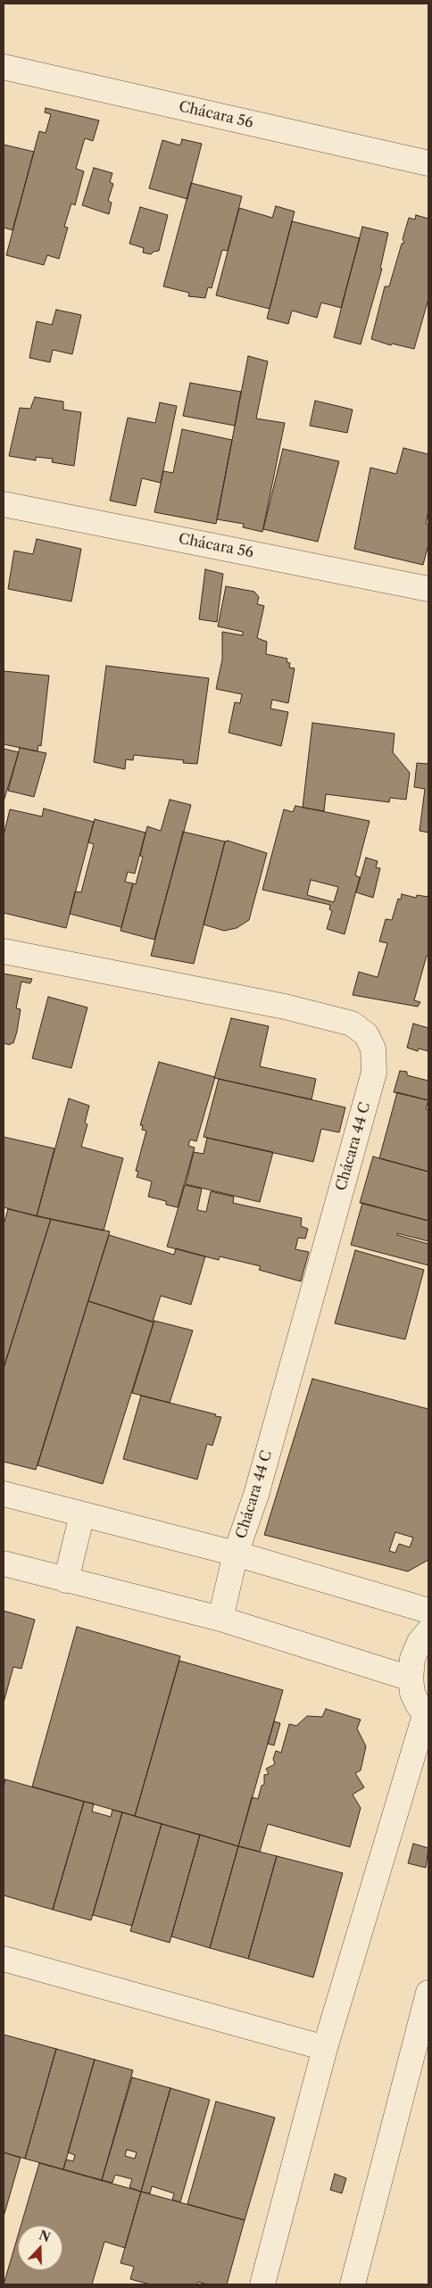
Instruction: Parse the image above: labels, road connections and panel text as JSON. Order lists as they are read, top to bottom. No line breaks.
{"streets":{"street":["Chácara 56","Chácara 44 C"]},"north":"top"}
